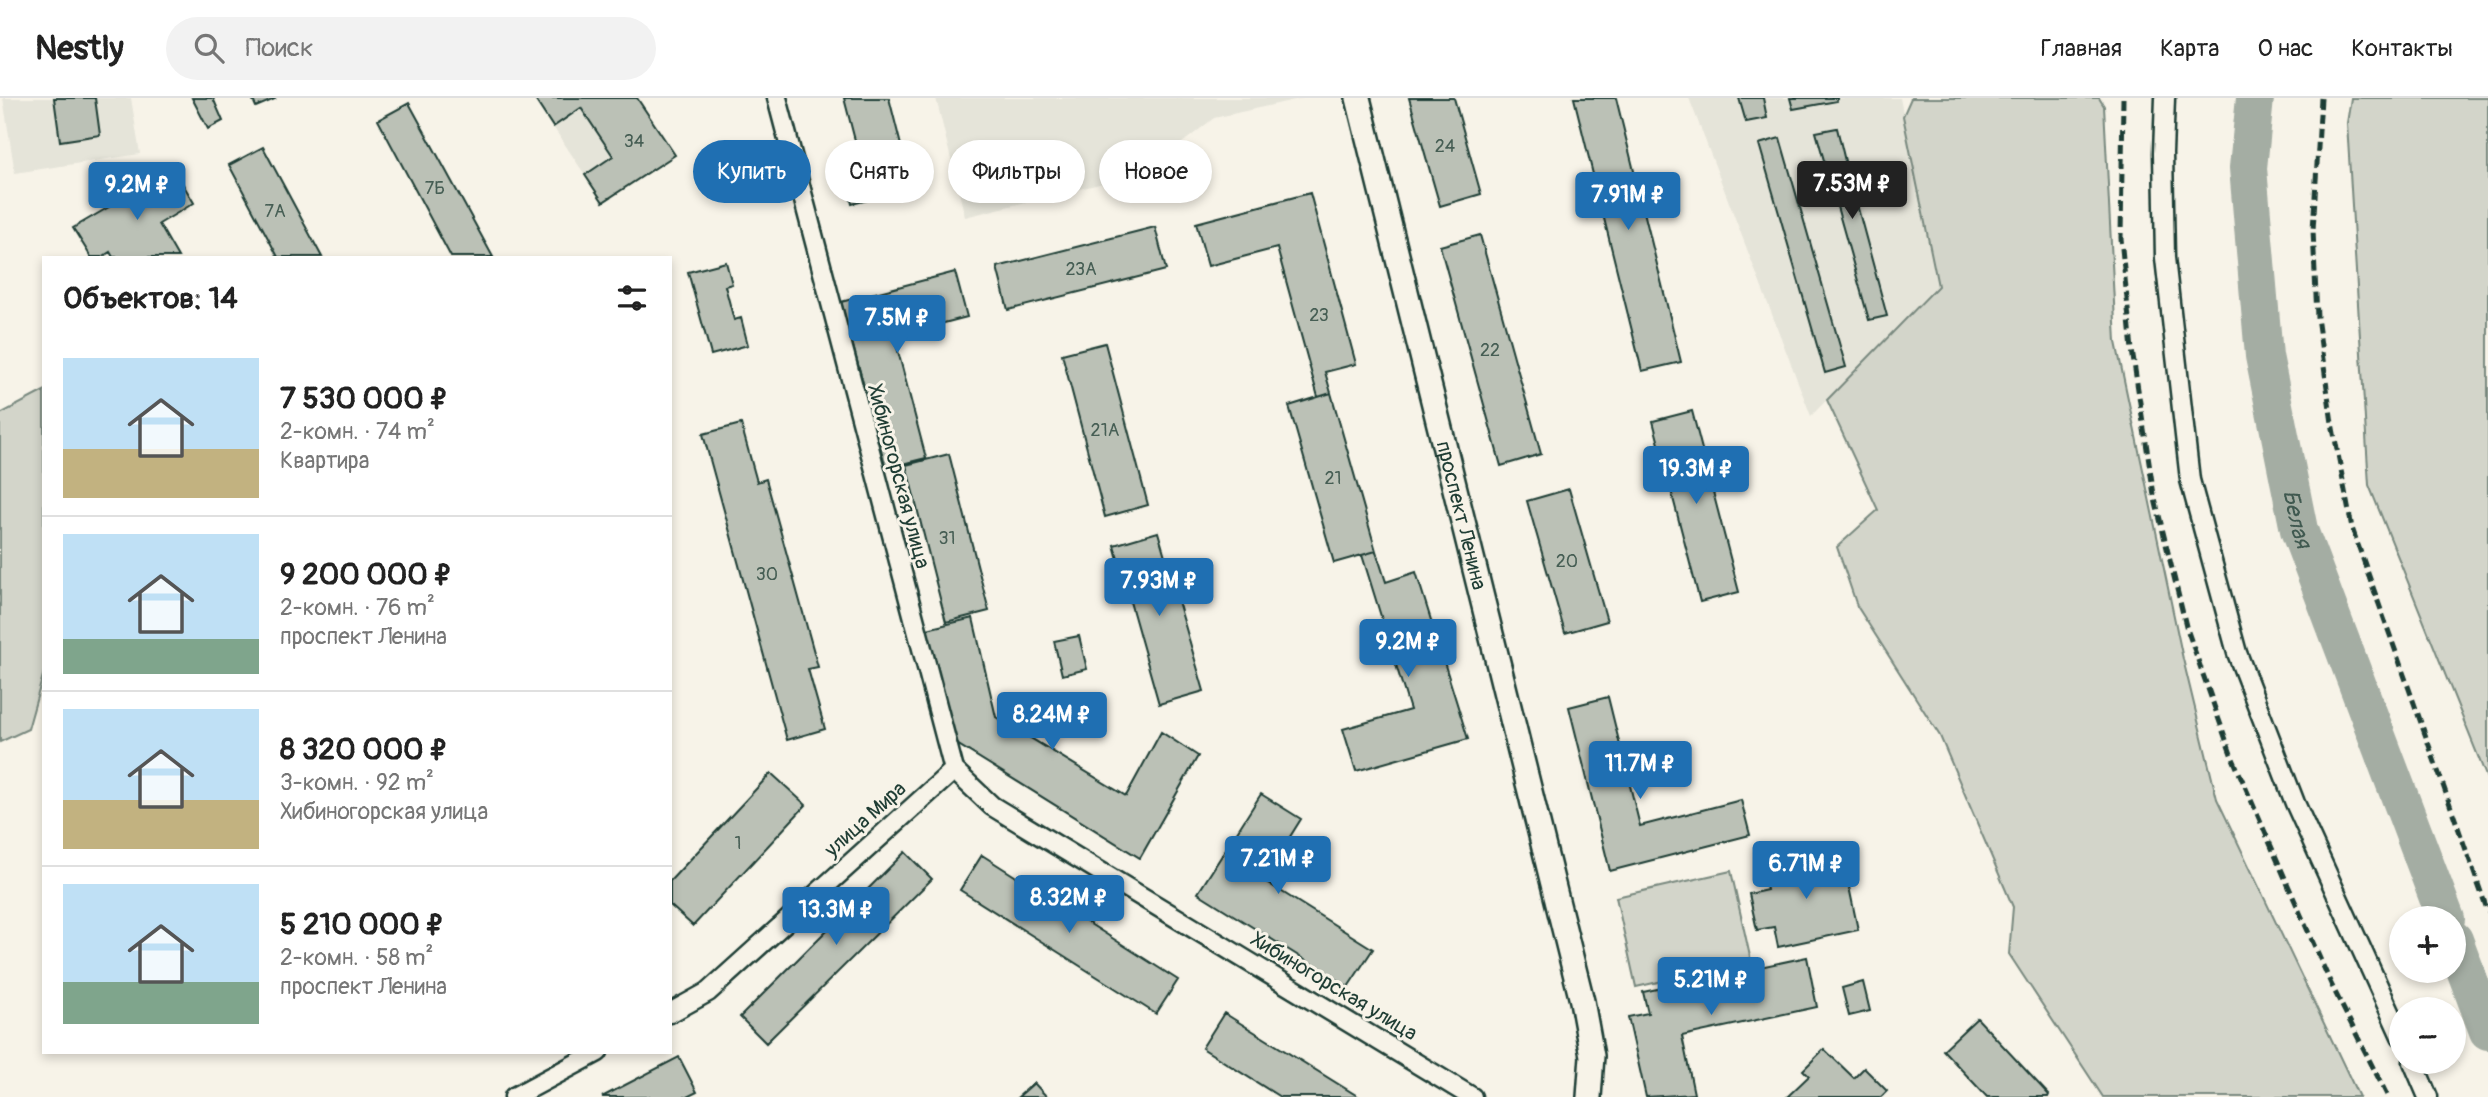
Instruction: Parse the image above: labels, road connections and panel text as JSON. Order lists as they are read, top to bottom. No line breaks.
{"streets":{"main road":["проспект Ленина"],"street":["Хибиногорская улица","улица Мира"]},"crossings":[["Хибиногорская улица","улица Мира"]],"water":["Белая"],"house_numbers":["34","24","7Б","7А","23А","23","22","21А","21","31","20","30","1"],"page":{"header":"Nestly","search":"Поиск","nav":["Главная","Карта","О нас","Контакты"],"chip":["Купить","Снять","Фильтры","Новое"],"price":["7.53M ₽","9.2M ₽","7.91M ₽","7.5M ₽","19.3M ₽","7.93M ₽","9.2M ₽","8.24M ₽","11.7M ₽","7.21M ₽","6.71M ₽","8.32M ₽","13.3M ₽","5.21M ₽"],"heading":"Объектов: 14","list":[{"name":"7 530 000 ₽","note":"2-комн. · 74 m² · Квартира"},{"name":"9 200 000 ₽","note":"2-комн. · 76 m² · проспект Ленина"},{"name":"8 320 000 ₽","note":"3-комн. · 92 m² · Хибиногорская улица"},{"name":"5 210 000 ₽","note":"2-комн. · 58 m² · проспект Ленина"}],"map_buttons":["+","−"]}}
